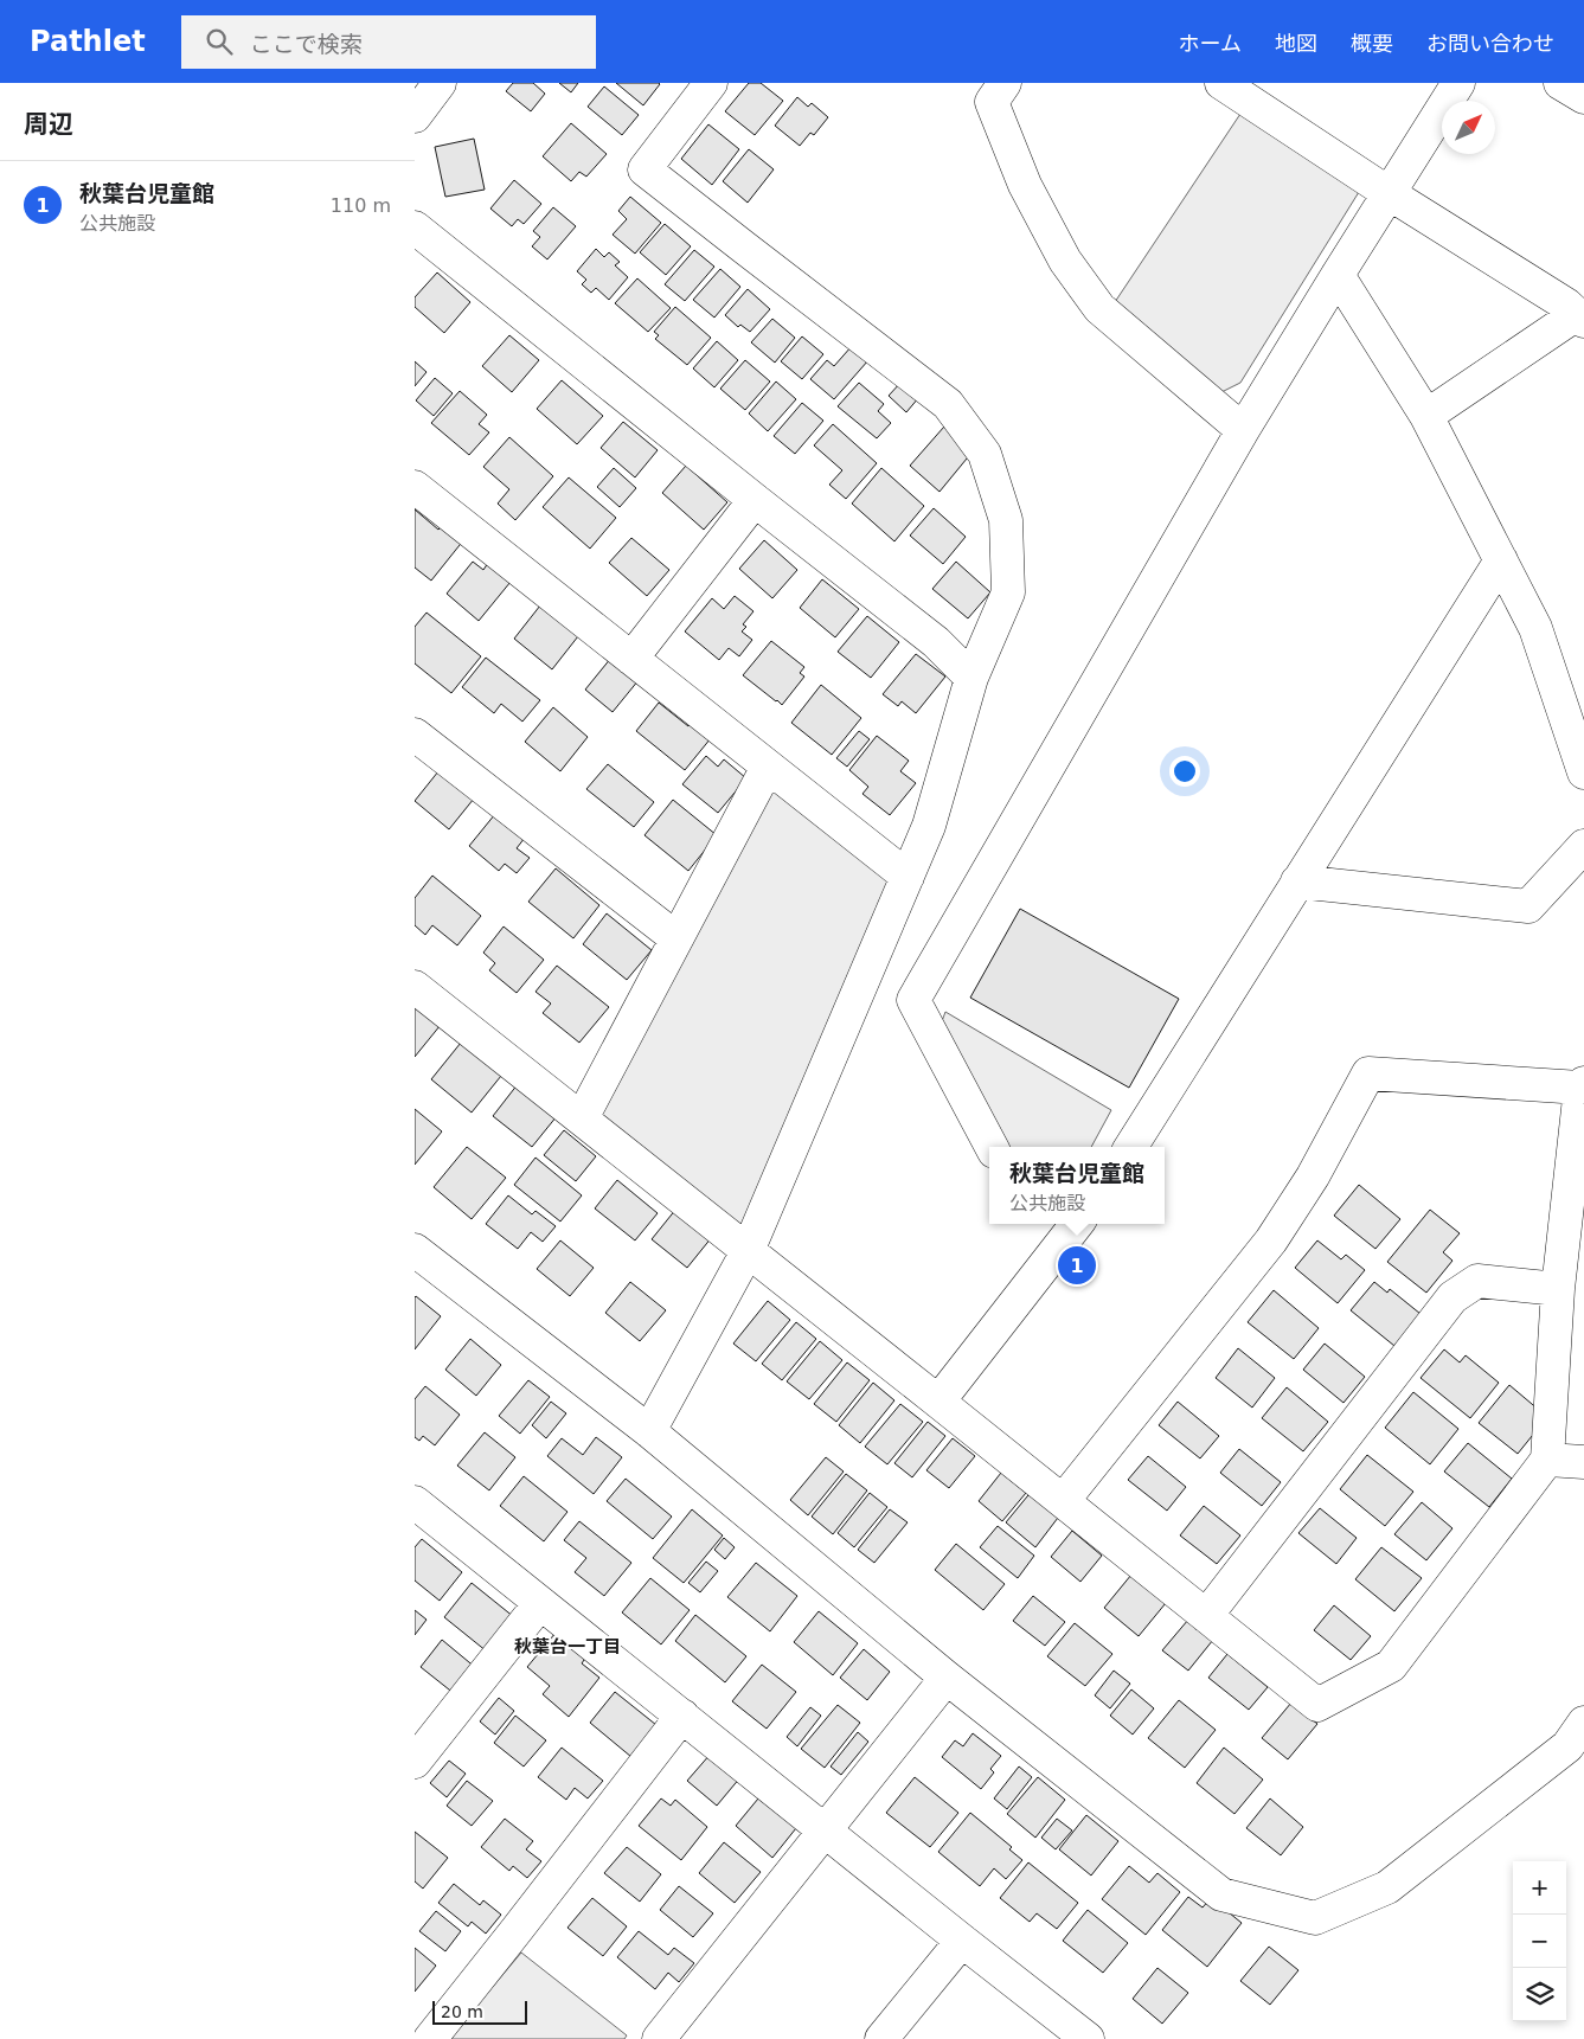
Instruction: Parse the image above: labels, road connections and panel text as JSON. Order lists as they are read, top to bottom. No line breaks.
{"districts":["秋葉台一丁目"],"scale_bar":"20 m","north":"top right","page":{"header":"Pathlet","search":"ここで検索","nav":["ホーム","地図","概要","お問い合わせ"],"heading":"周辺","list":[{"mark":"1","name":"秋葉台児童館","note":"公共施設","value":"110 m"}],"popup":["秋葉台児童館","公共施設"],"pins":"1","map_buttons":["+","−"],"scale":"20 m"}}
